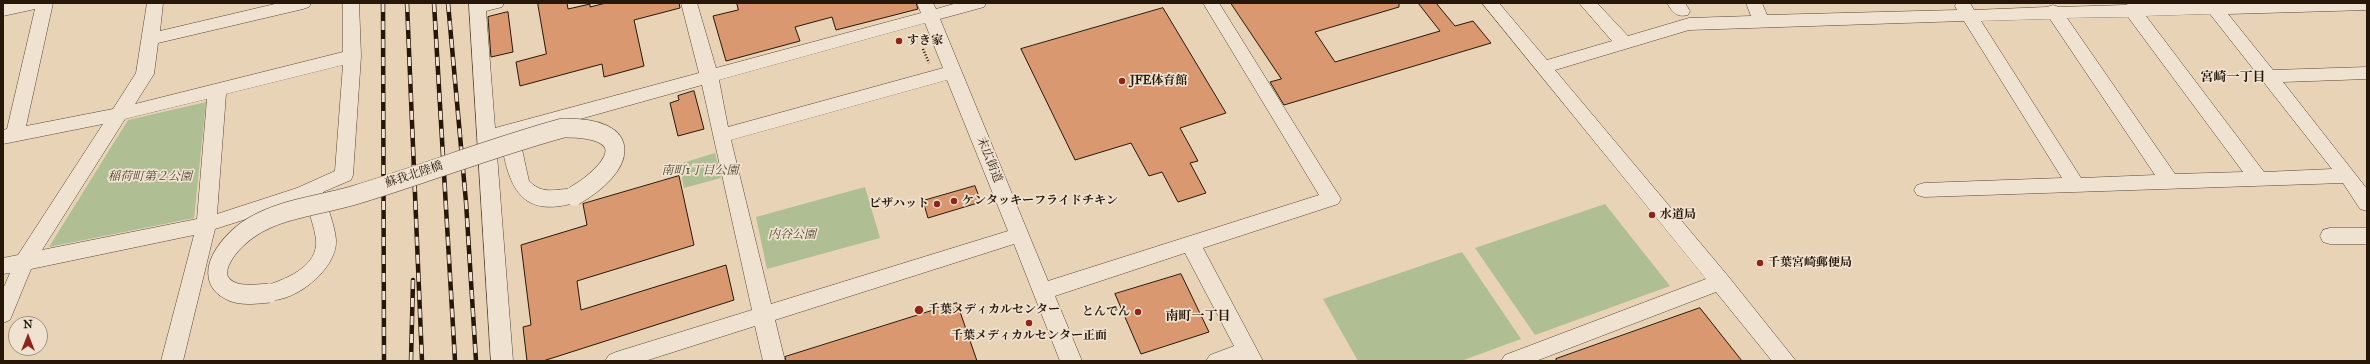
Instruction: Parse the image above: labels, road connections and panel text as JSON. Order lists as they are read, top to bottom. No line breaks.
{"streets":{"street":["末広街道","蘇我北陸橋"]},"districts":["宮崎一丁目","南町一丁目"],"parks":["南町1丁目公園","稲荷町第２公園","内谷公園"],"places":["すき家","JFE体育館","ケンタッキーフライドチキン","ピザハット","水道局","千葉宮崎郵便局","千葉メディカルセンター","とんでん","千葉メディカルセンター正面"],"north":"top"}
